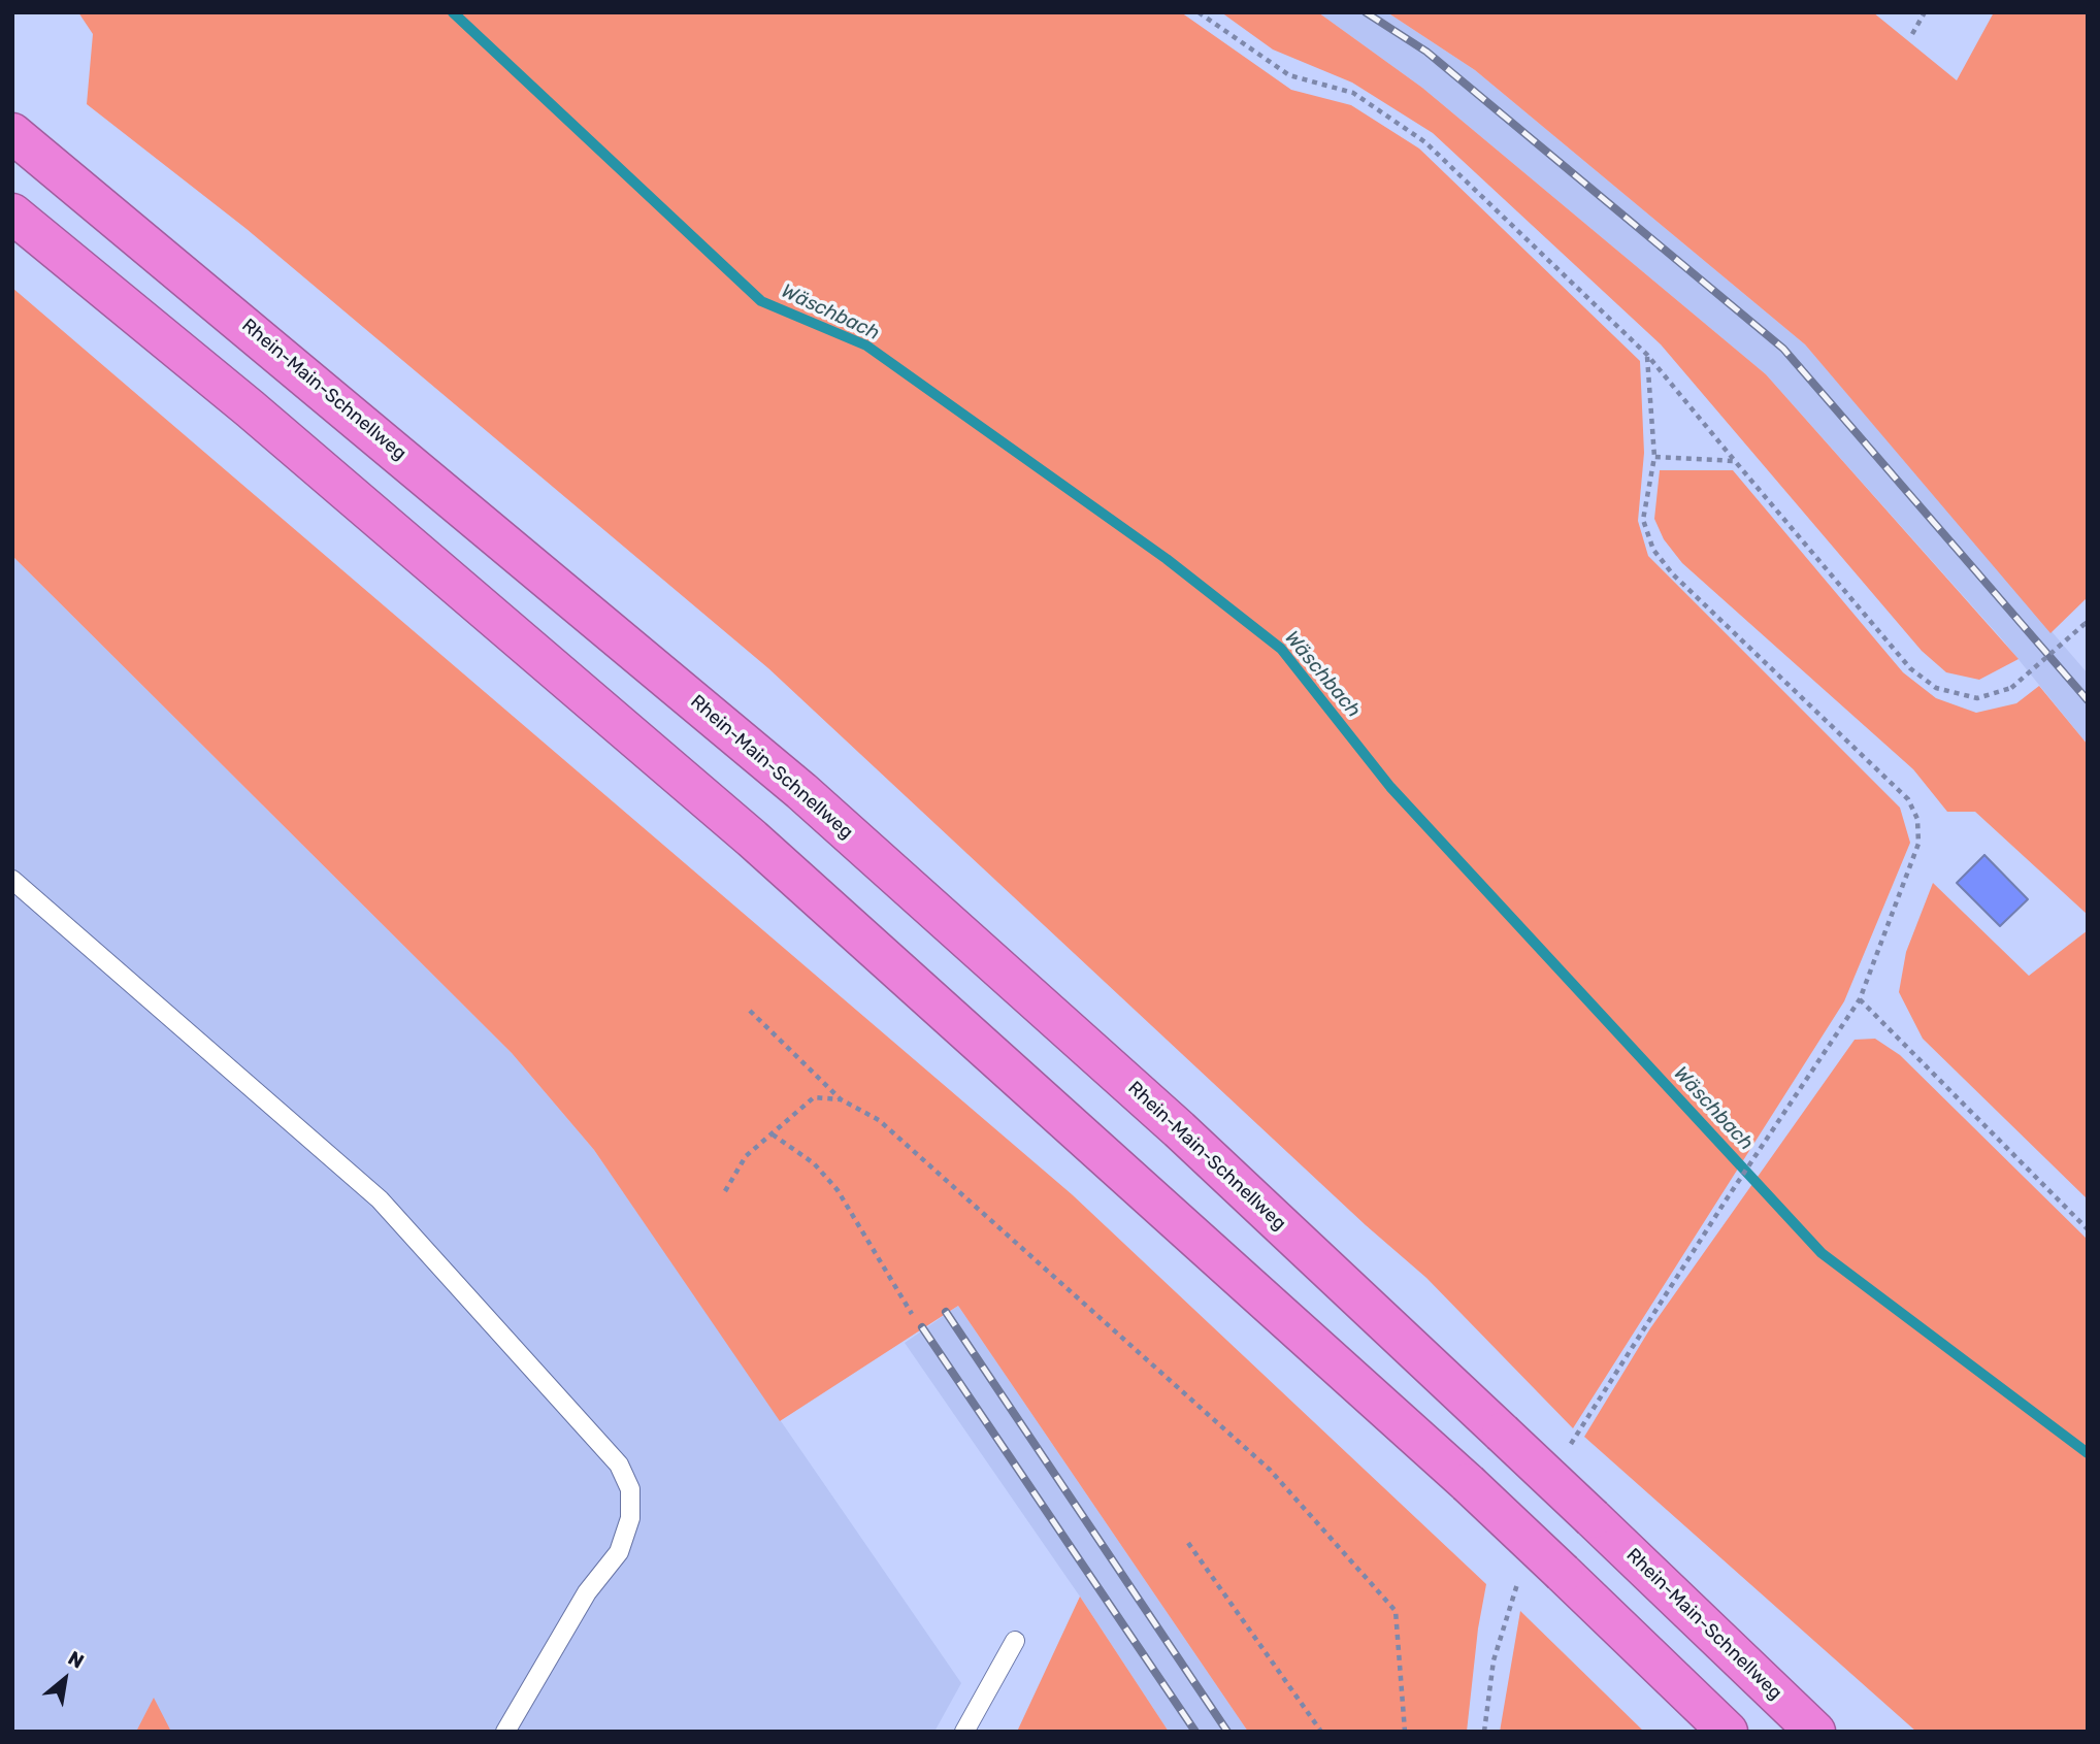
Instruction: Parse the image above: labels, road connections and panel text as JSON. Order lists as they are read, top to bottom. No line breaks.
{"streets":{"highway":["Rhein-Main-Schnellweg"]},"water":["Wäschbach"],"north":"top right"}
